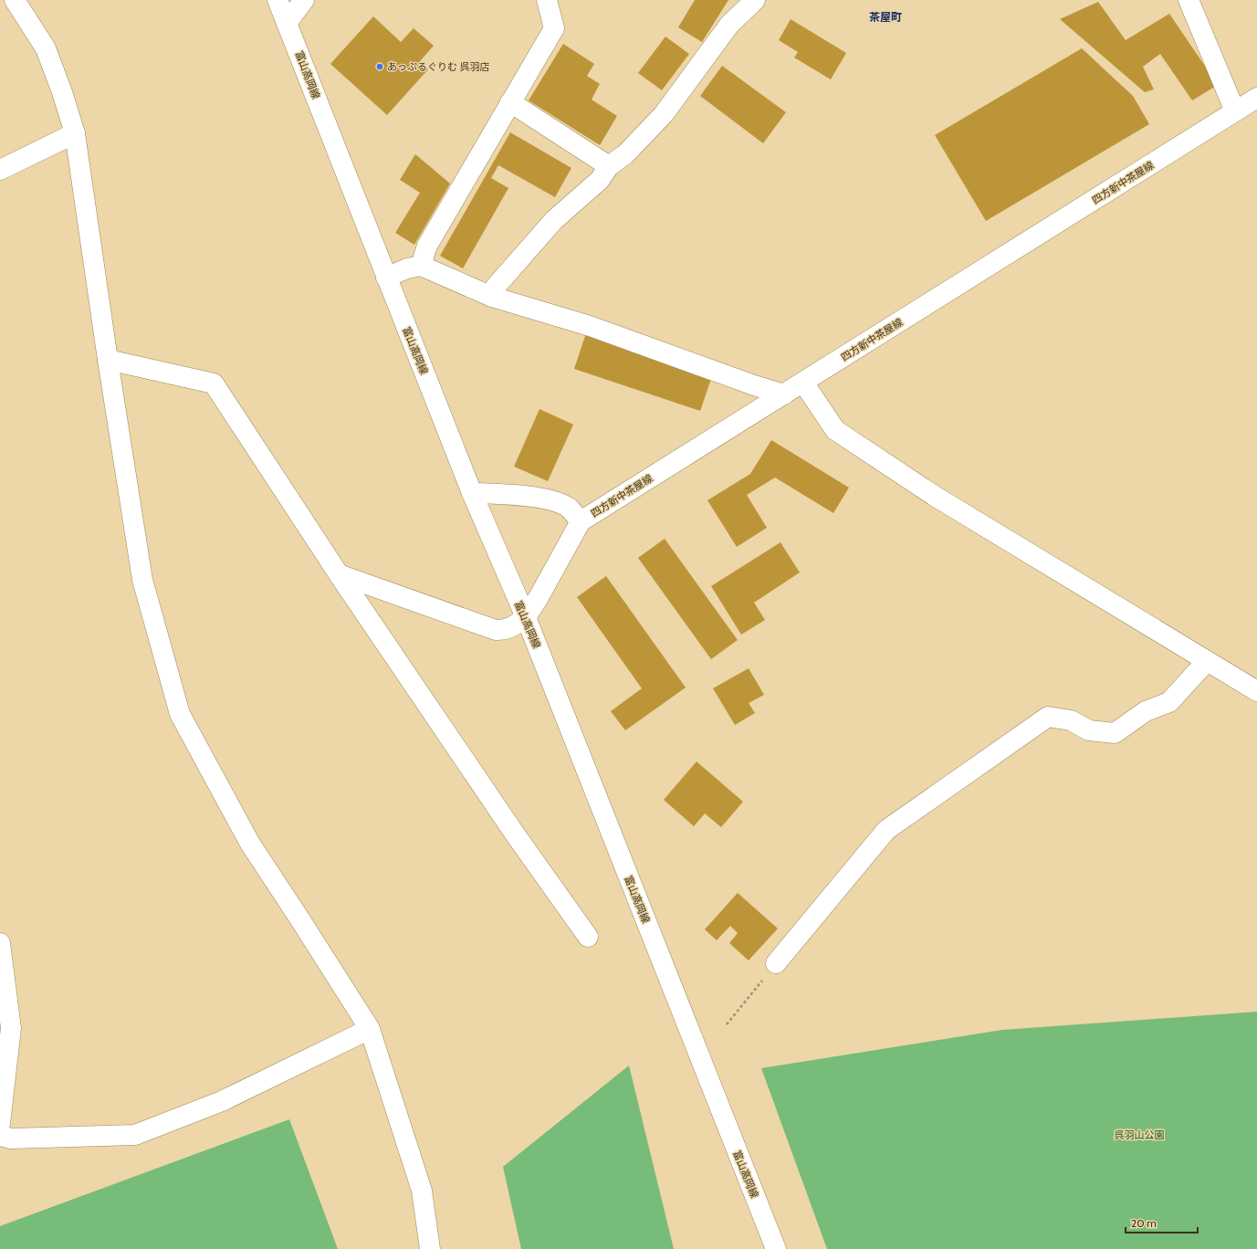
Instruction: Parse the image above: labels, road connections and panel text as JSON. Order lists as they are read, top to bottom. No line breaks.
{"streets":{"street":["富山高岡線","四方新中茶屋線"]},"crossings":[["富山高岡線","四方新中茶屋線"]],"districts":["茶屋町"],"parks":["呉羽山公園"],"places":["あっぷるぐりむ 呉羽店"],"scale_bar":"20 m"}
